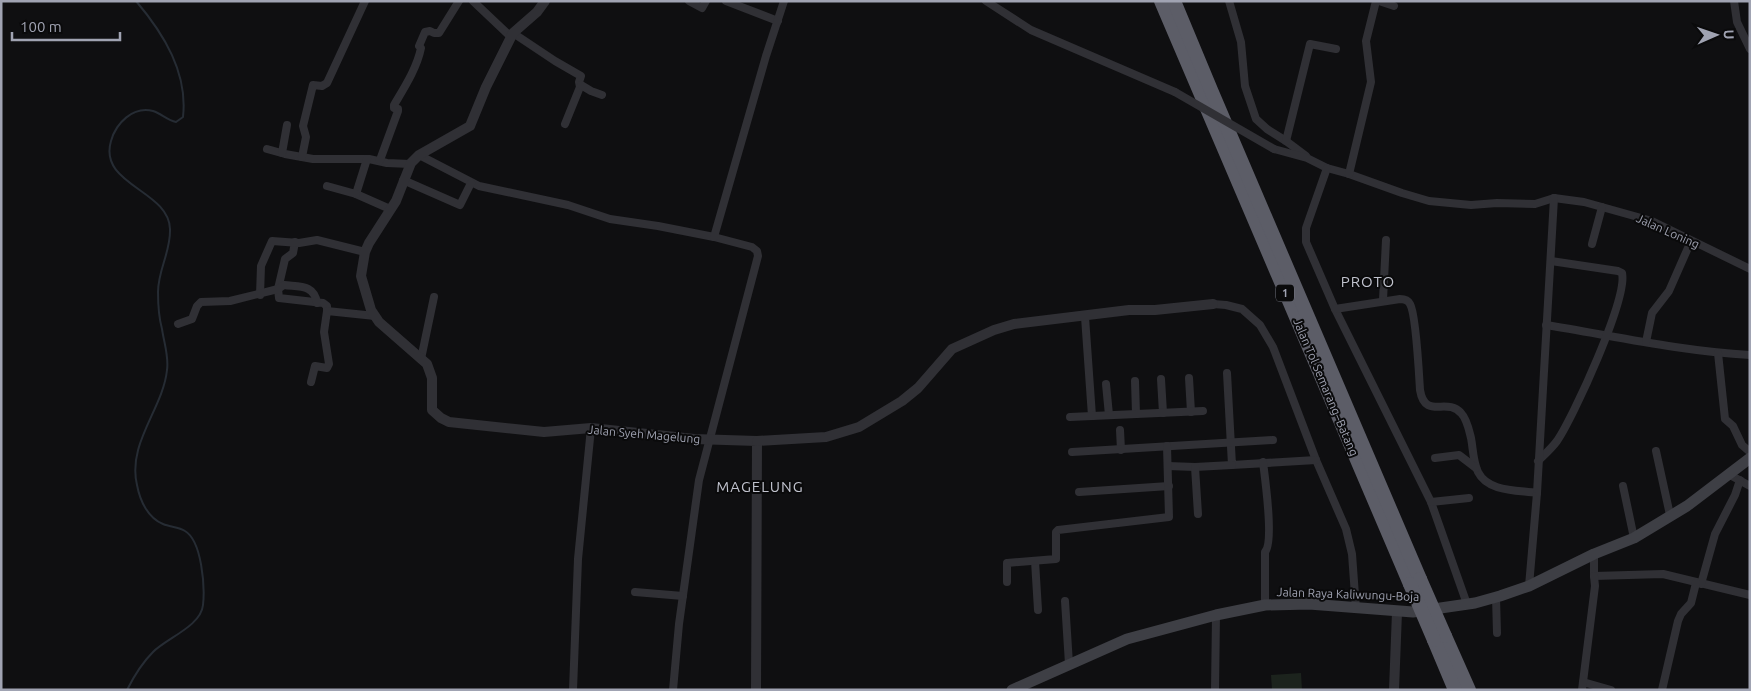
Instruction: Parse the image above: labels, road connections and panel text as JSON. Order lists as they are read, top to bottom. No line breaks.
{"streets":{"highway":["1","Jalan Tol Semarang–Batang"],"main road":["Jalan Raya Kaliwungu-Boja"],"street":["Jalan Loning","Jalan Syeh Magelung"]},"districts":["PROTO","MAGELUNG"],"scale_bar":"100 m","north":"right"}
